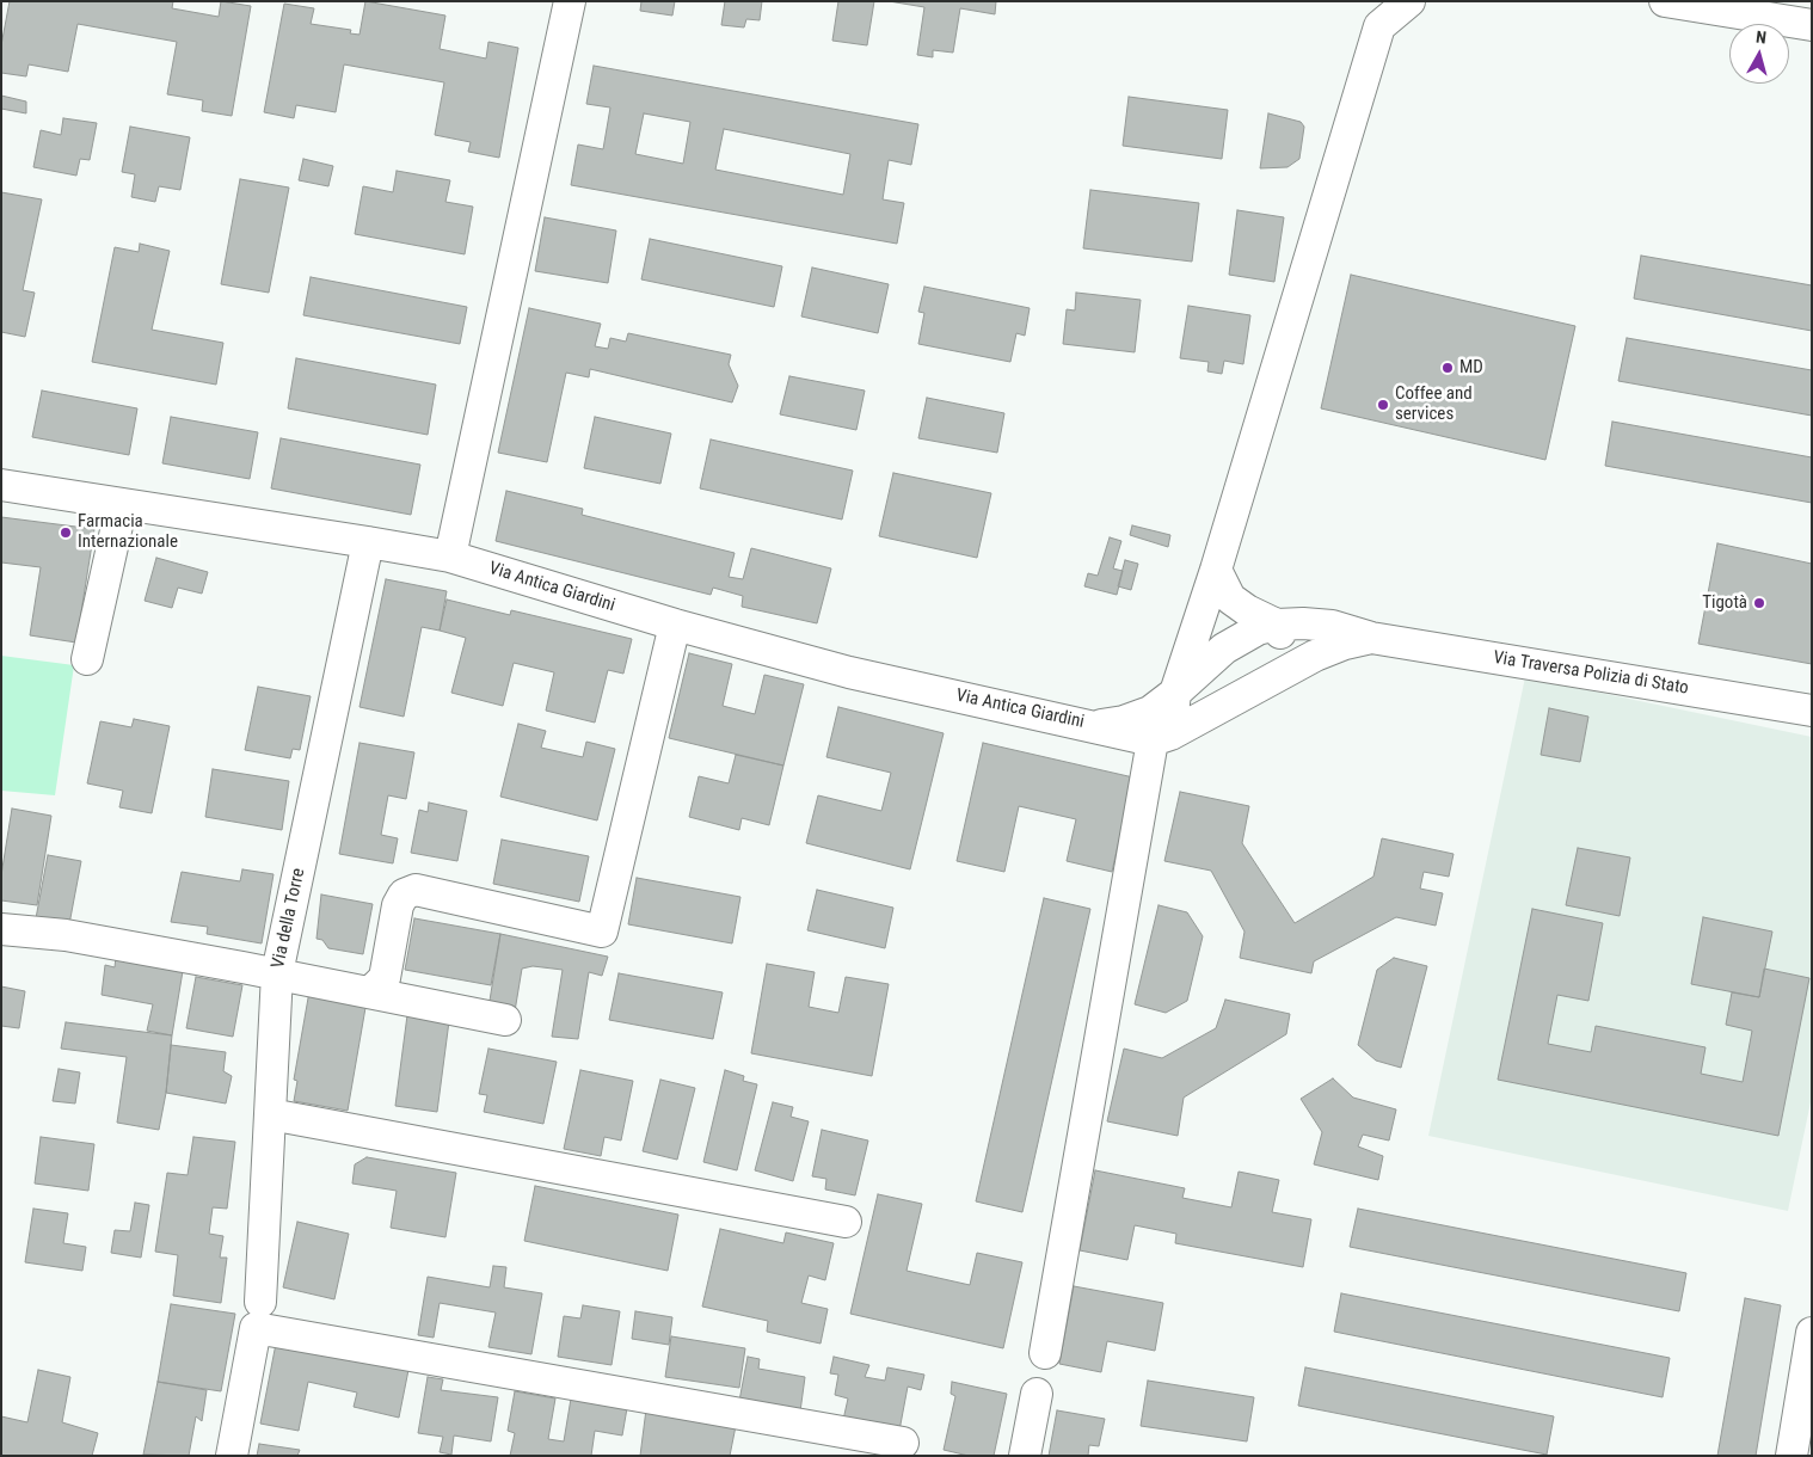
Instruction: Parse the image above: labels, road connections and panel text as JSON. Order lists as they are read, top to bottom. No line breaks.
{"streets":{"street":["Via Antica Giardini","Via Traversa Polizia di Stato","Via della Torre"]},"crossings":[["Via Antica Giardini","Via Traversa Polizia di Stato"],["Via Antica Giardini","Via della Torre"]],"places":["MD","Coffee and services","Farmacia Internazionale","Tigotà"],"north":"top"}
